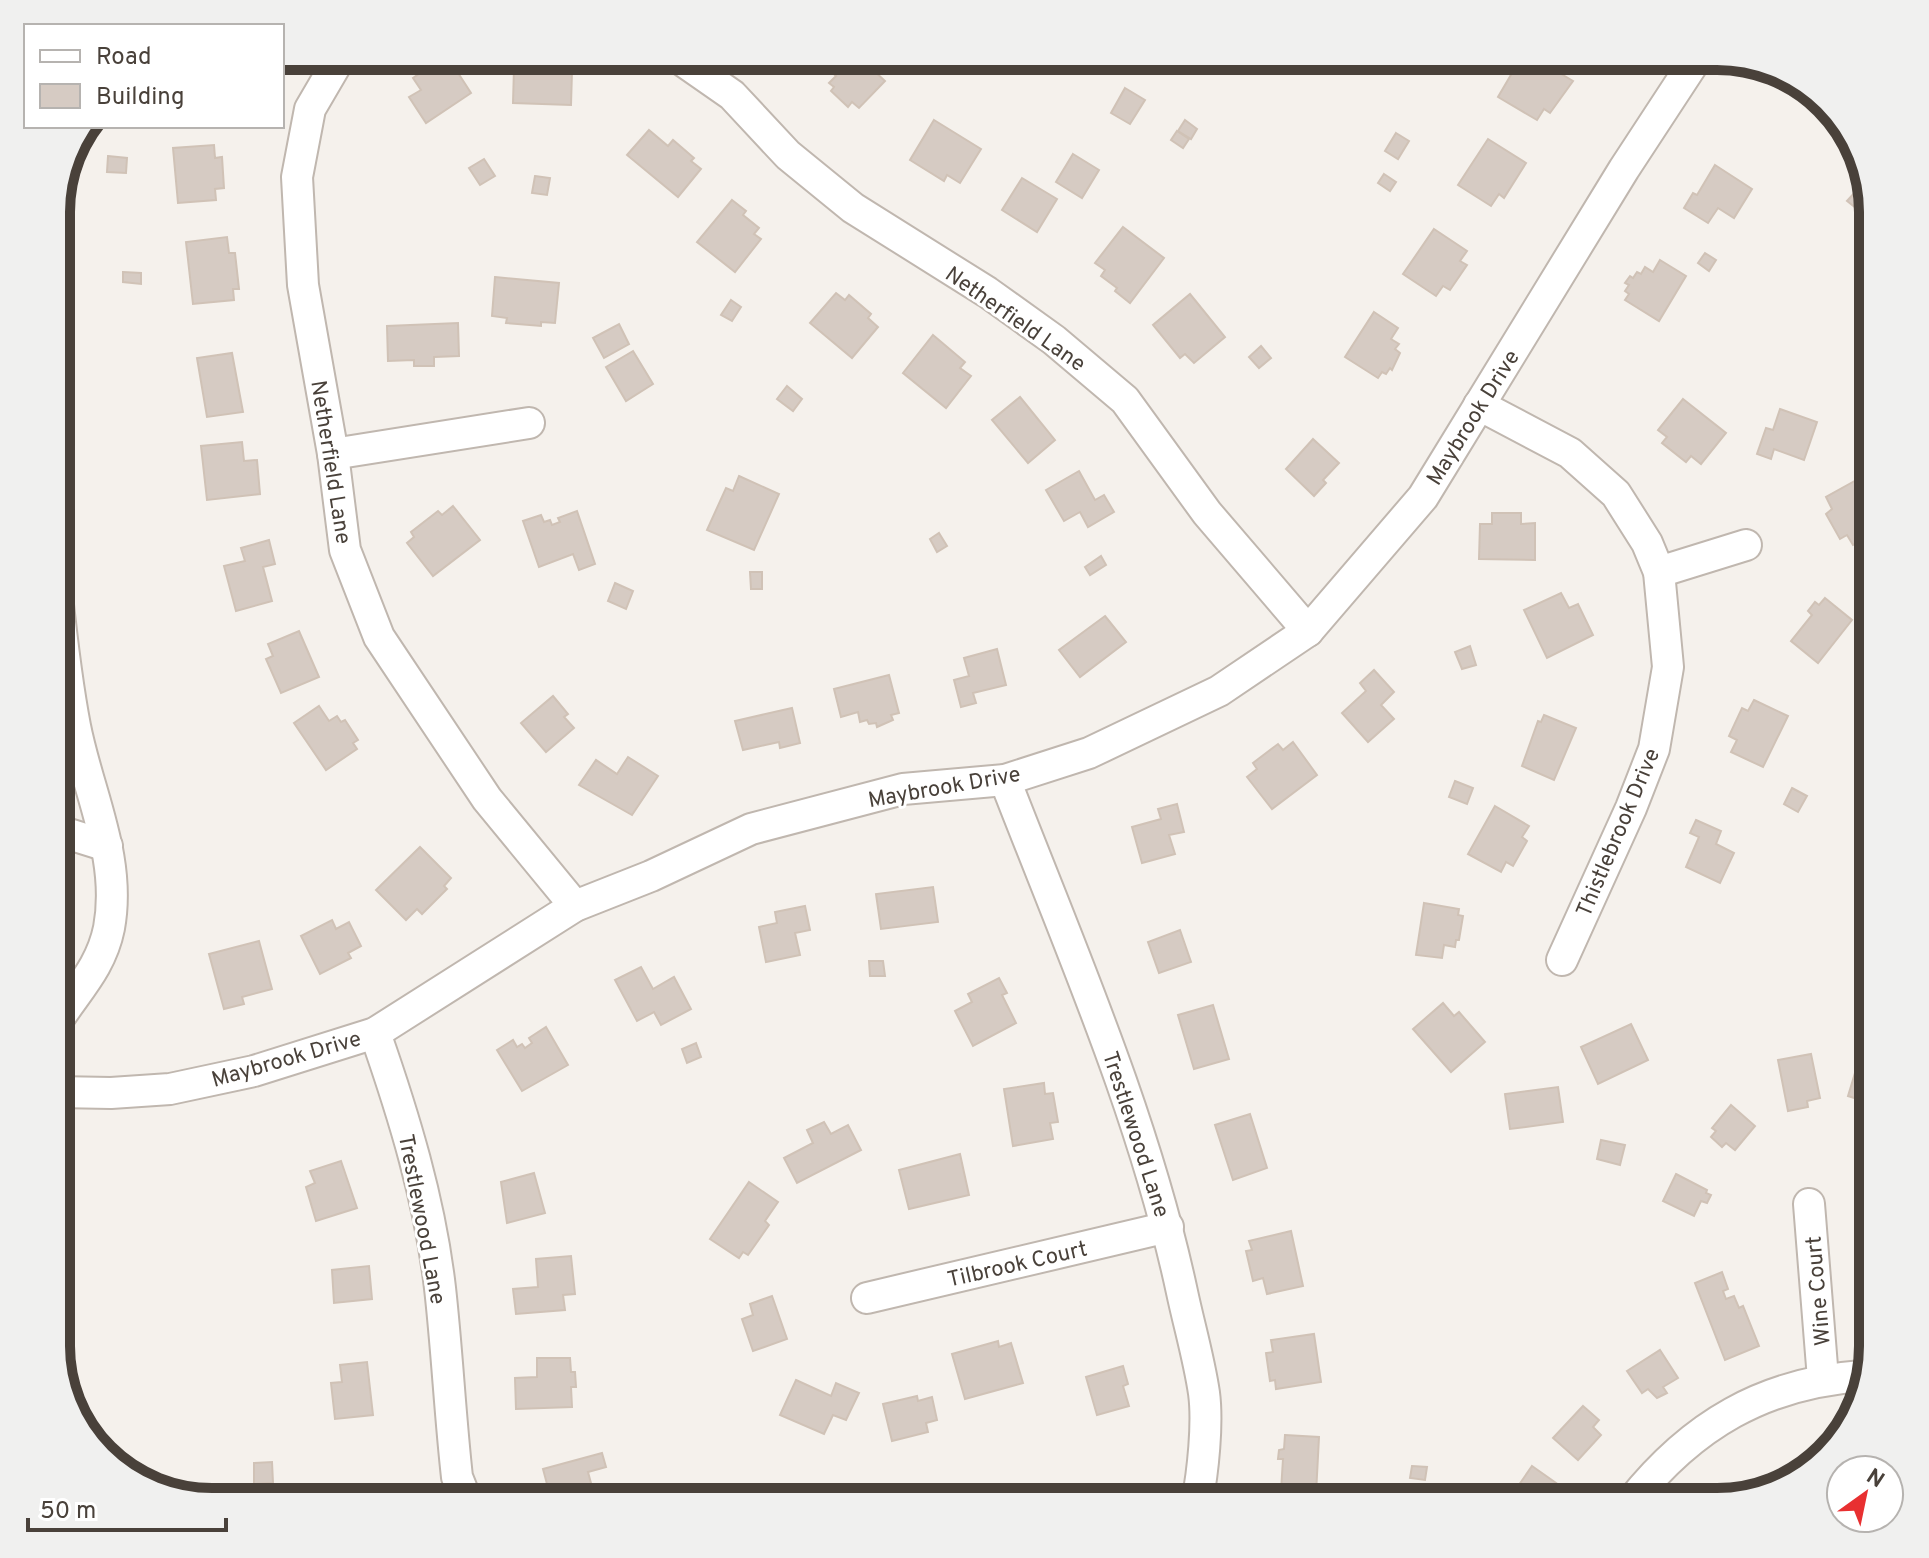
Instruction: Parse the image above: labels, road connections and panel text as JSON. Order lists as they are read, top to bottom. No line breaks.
{"streets":{"street":["Netherfield Lane","Maybrook Drive","Thistlebrook Drive","Trestlewood Lane","Tilbrook Court","Wine Court"]},"crossings":[["Netherfield Lane","Maybrook Drive"],["Maybrook Drive","Thistlebrook Drive"],["Maybrook Drive","Trestlewood Lane"],["Trestlewood Lane","Tilbrook Court"]],"legend":["Road","Building"],"scale_bar":"50 m","north":"top right"}
